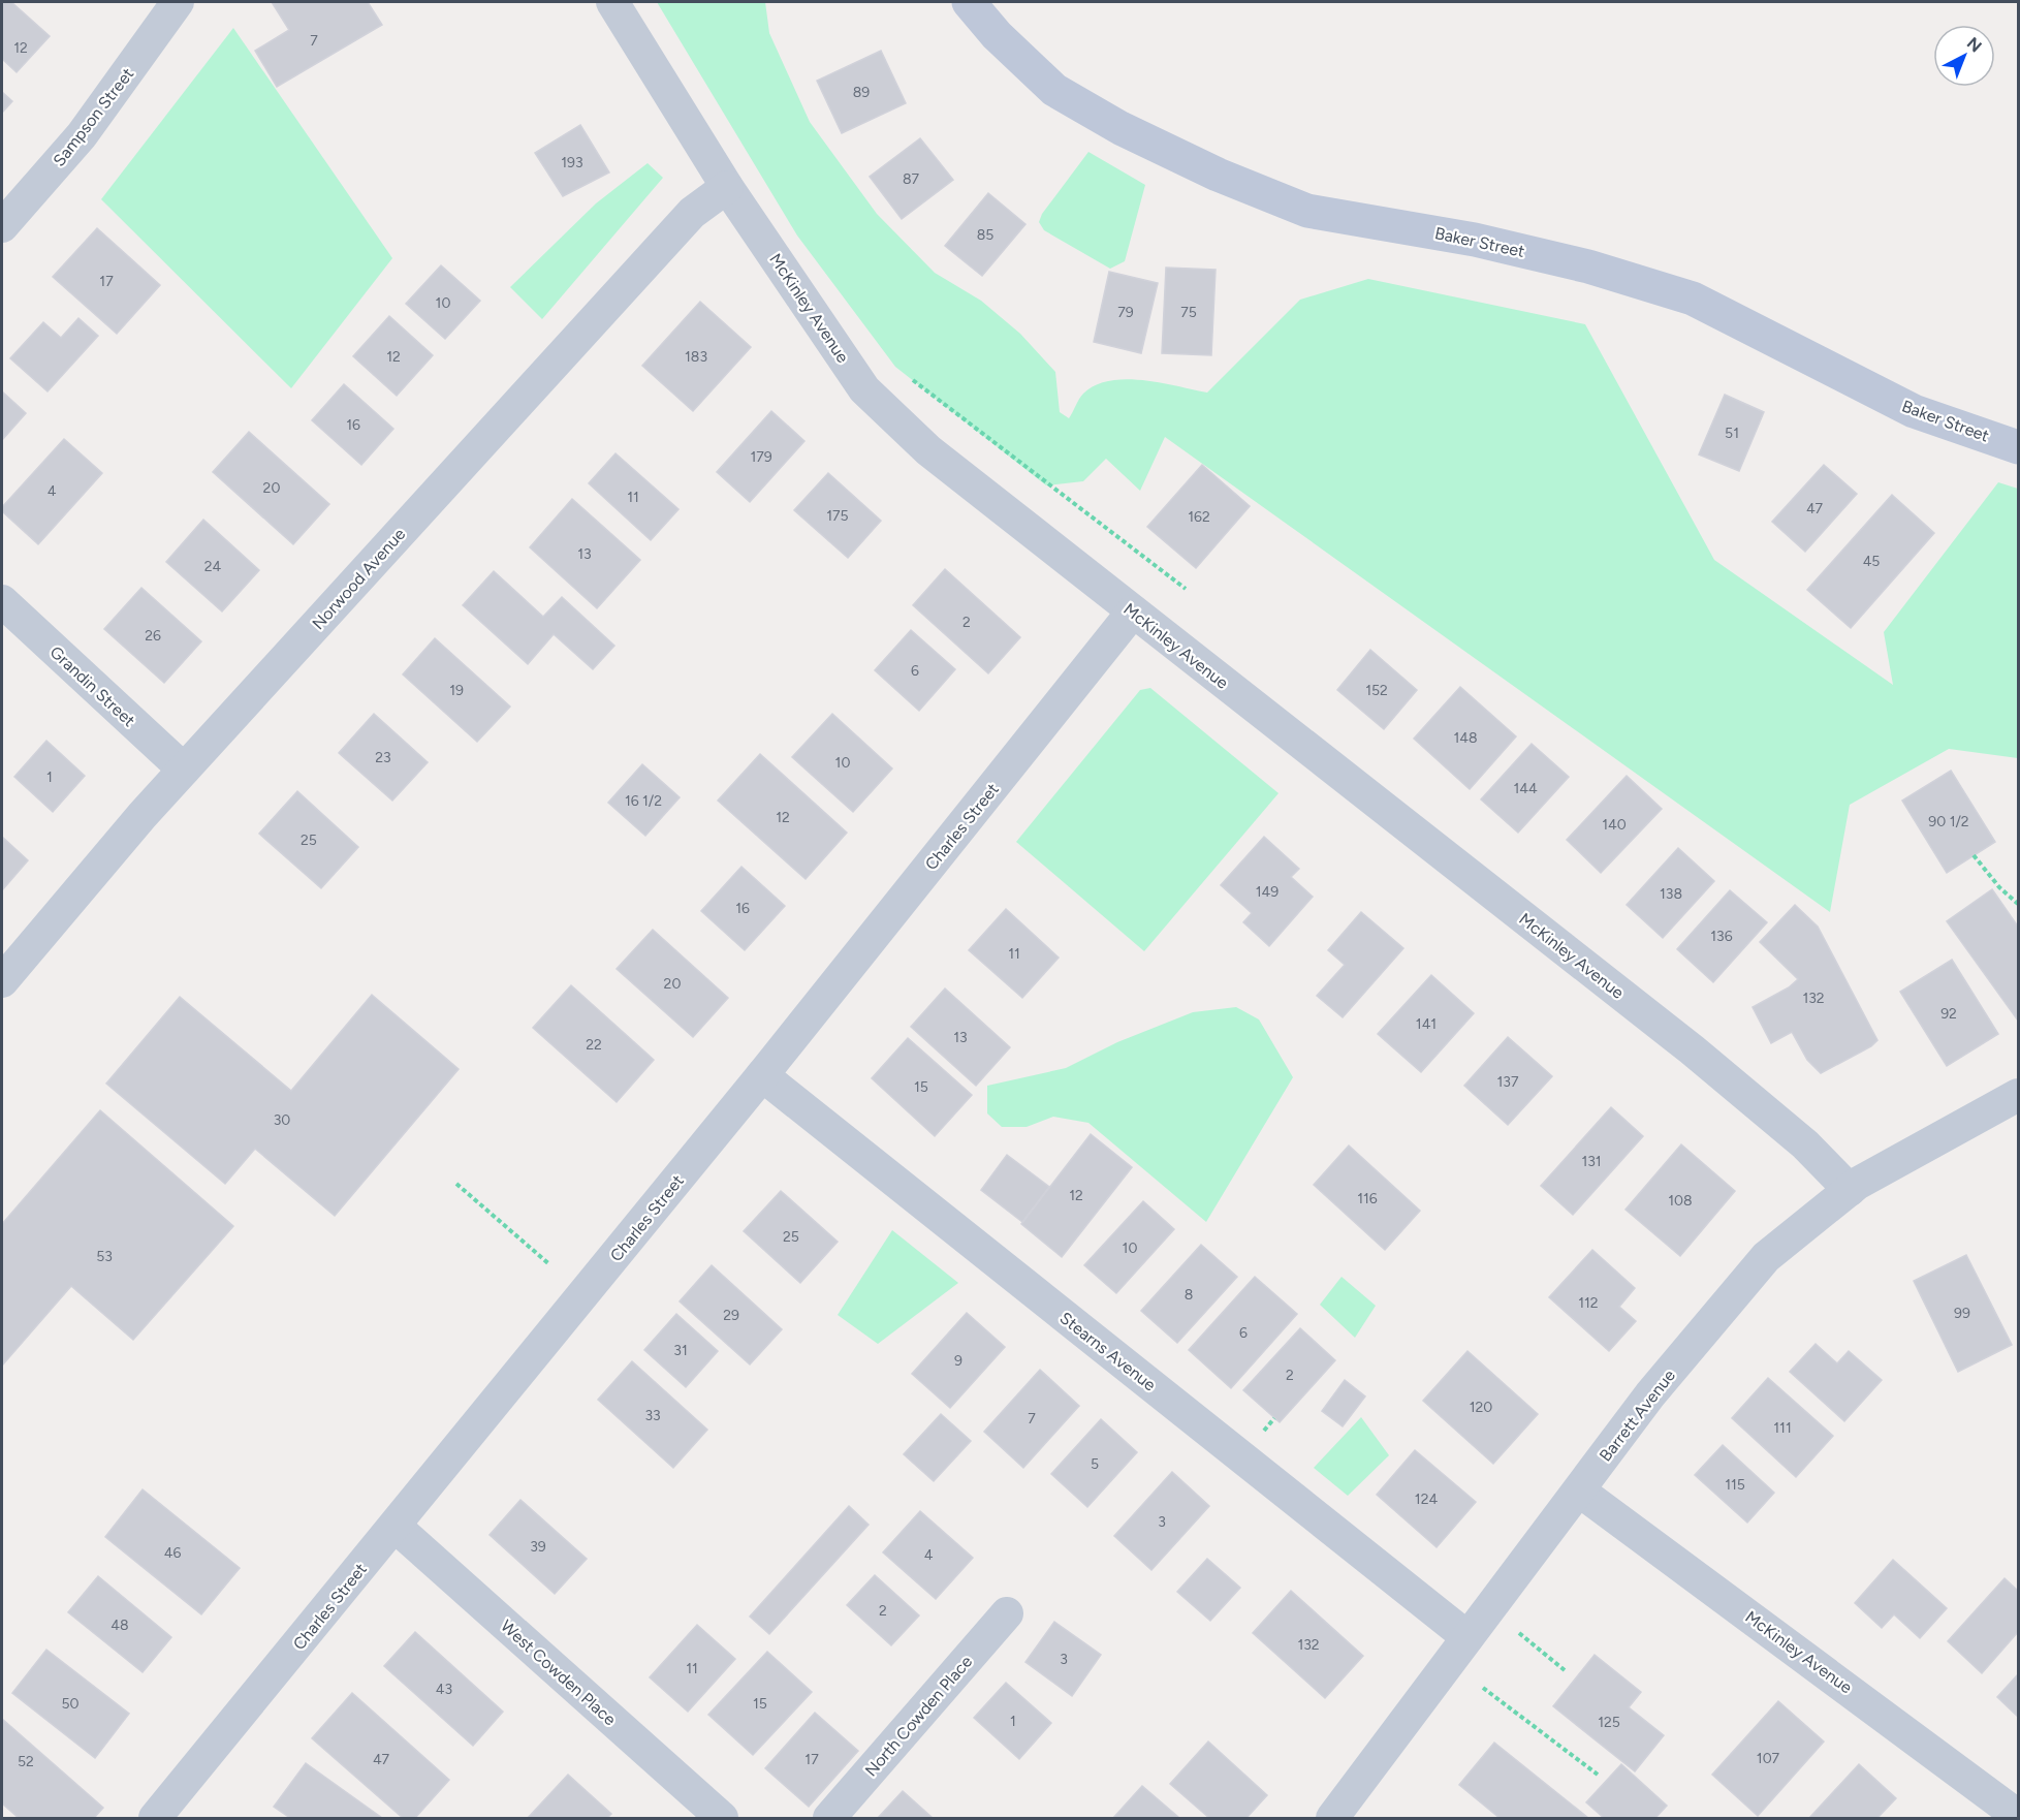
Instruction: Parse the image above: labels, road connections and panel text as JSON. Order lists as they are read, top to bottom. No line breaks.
{"streets":{"street":["Sampson Street","Baker Street","McKinley Avenue","Norwood Avenue","Grandin Street","Charles Street","Stearns Avenue","Barrett Avenue","West Cowden Place","North Cowden Place"]},"crossings":[["McKinley Avenue","Norwood Avenue"],["McKinley Avenue","Charles Street"],["McKinley Avenue","Barrett Avenue"],["Norwood Avenue","Grandin Street"],["Charles Street","Stearns Avenue"],["Charles Street","West Cowden Place"],["Stearns Avenue","Barrett Avenue"]],"house_numbers":["7","12","89","193","87","85","17","10","79","75","12","183","16","51","179","20","4","11","47","175","162","13","45","24","2","26","6","19","152","148","23","10","1","144","16 1/2","12","90 1/2","140","25","149","138","16","136","11","20","132","92","141","13","22","137","15","30","131","12","116","108","25","10","53","8","112","99","29","6","31","9","2","120","33","7","111","5","115","124","3","39","46","4","2","48","132","3","11","43","50","15","1","125","107","47","17","52"],"north":"top right"}
